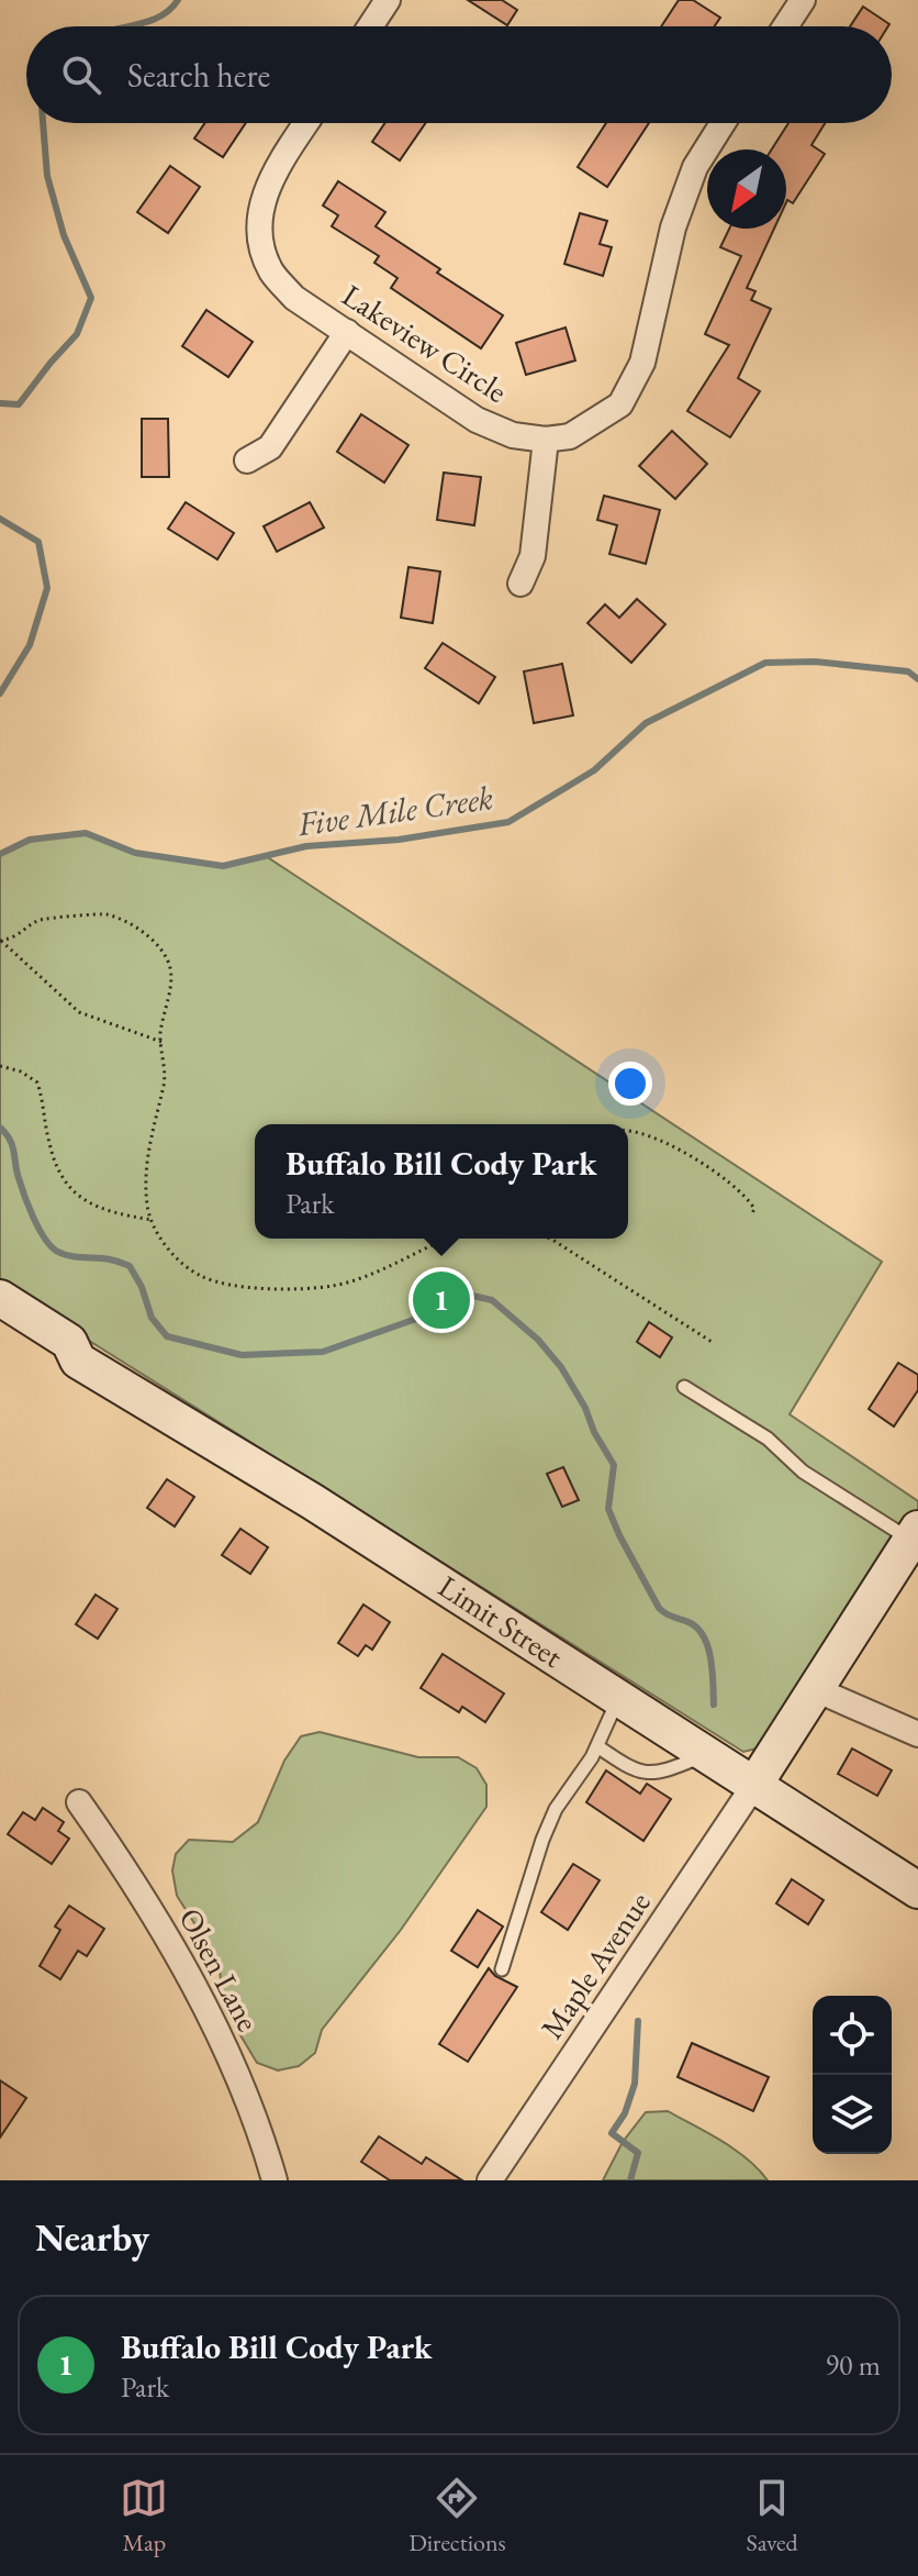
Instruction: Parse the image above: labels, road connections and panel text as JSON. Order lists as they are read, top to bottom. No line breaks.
{"streets":{"street":["Lakeview Circle","Limit Street","Maple Avenue","Olsen Lane"]},"crossings":[["Limit Street","Maple Avenue"]],"water":["Five Mile Creek"],"north":"bottom left","page":{"search":"Search here","popup":["Buffalo Bill Cody Park","Park"],"pins":"1","heading":"Nearby","list":[{"mark":"1","name":"Buffalo Bill Cody Park","note":"Park","value":"90 m"}],"nav":["Map","Directions","Saved"]}}
